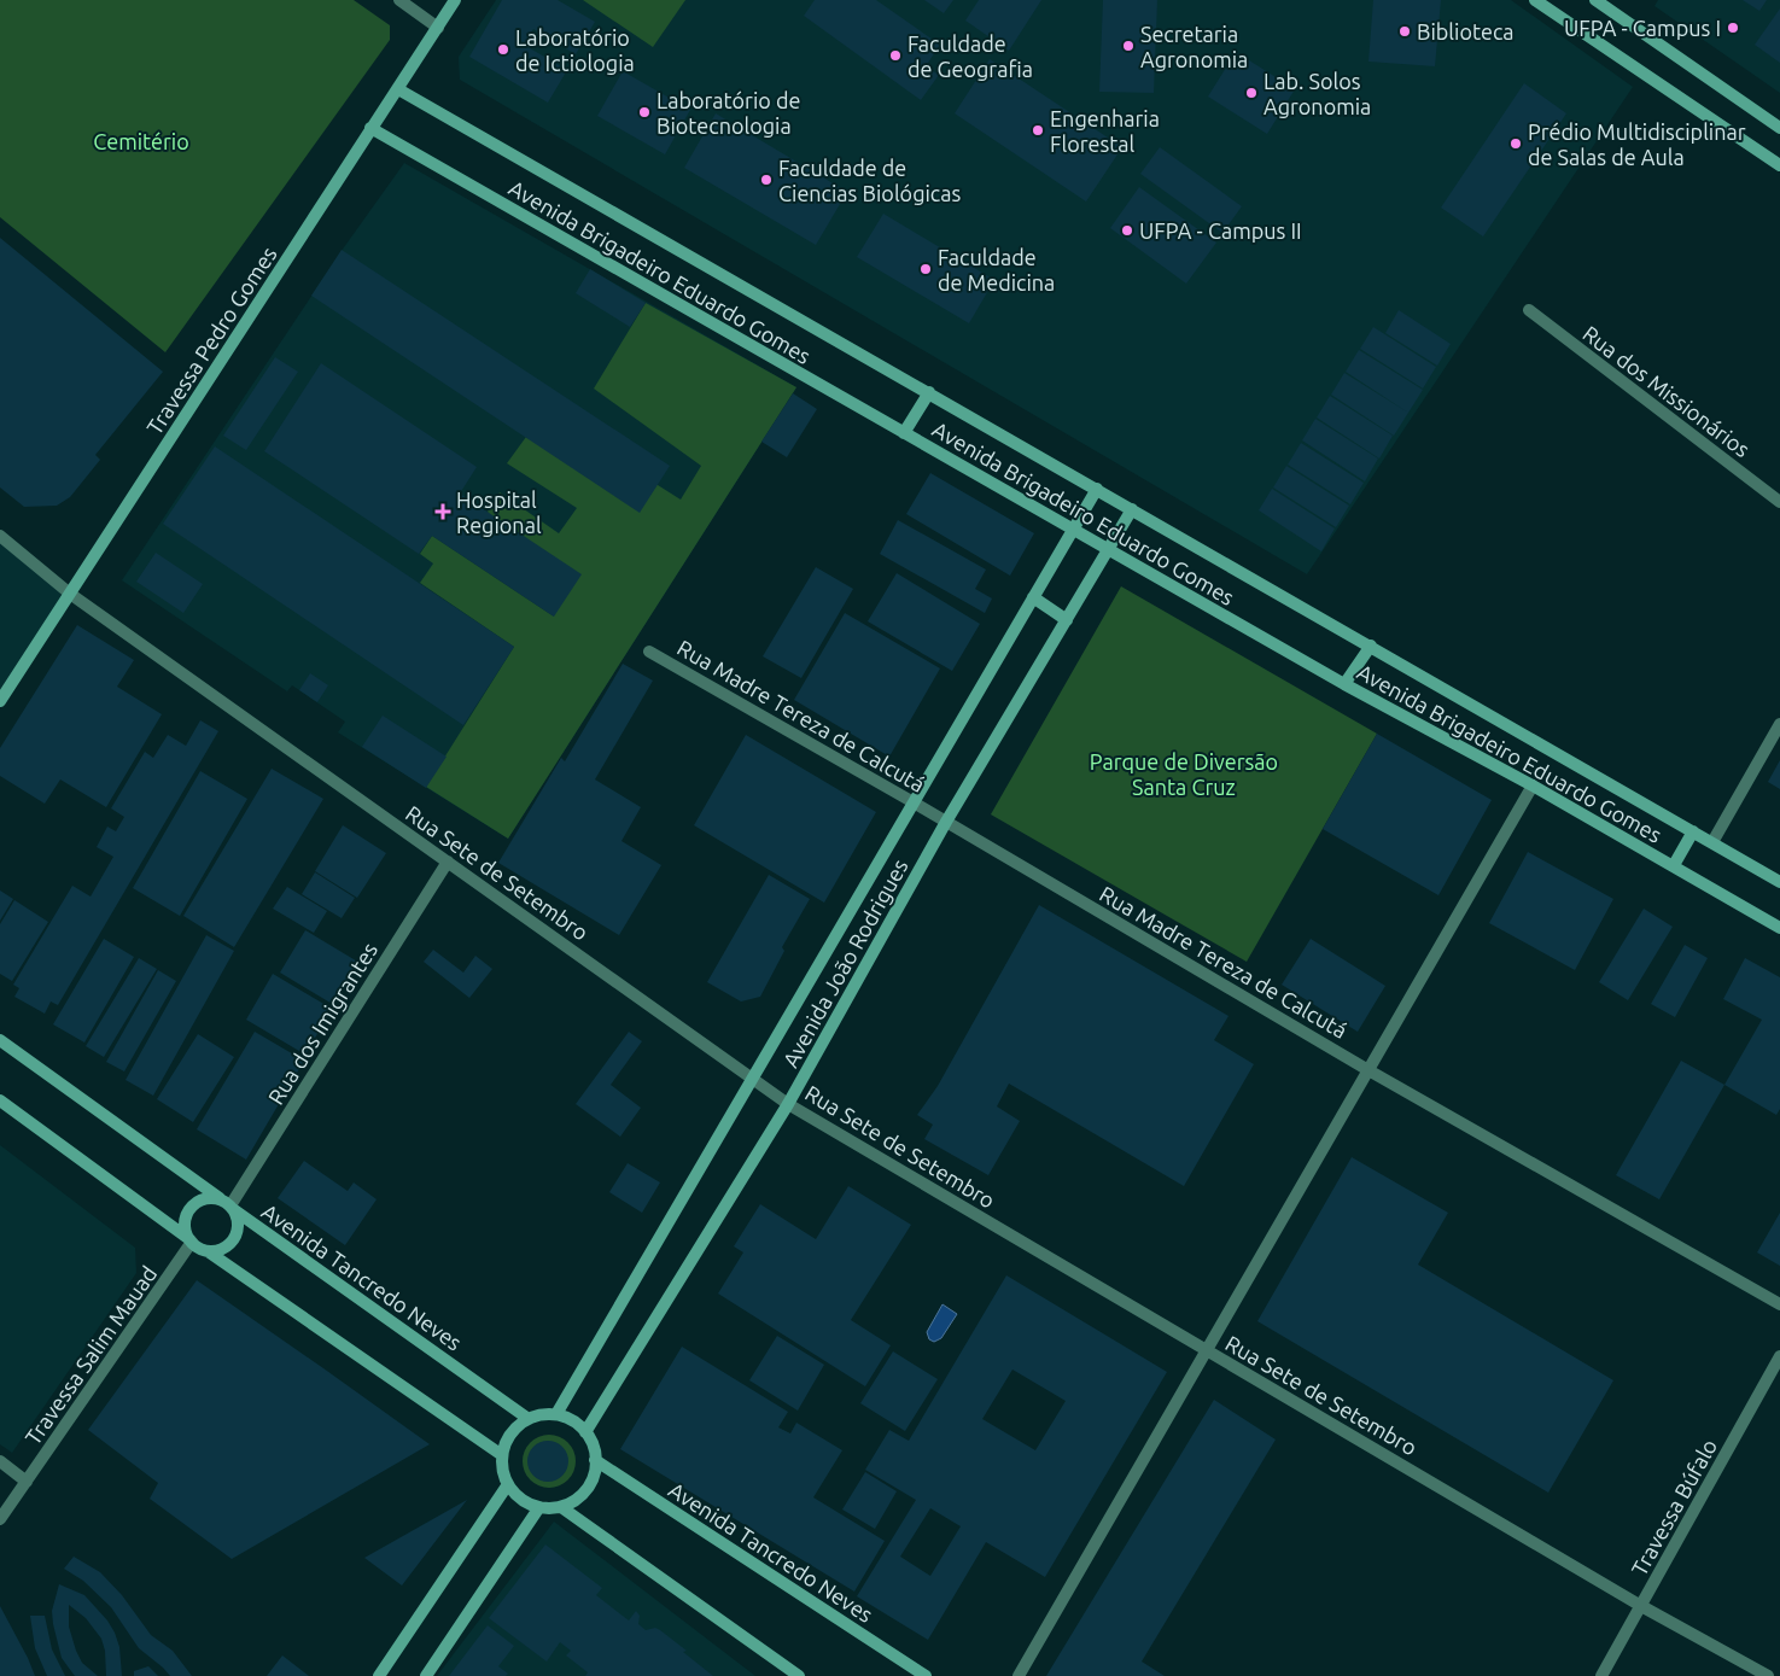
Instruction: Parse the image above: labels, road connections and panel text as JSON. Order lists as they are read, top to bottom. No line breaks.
{"streets":{"street":["Avenida Brigadeiro Eduardo Gomes","Travessa Pedro Gomes","Rua dos Missionários","Rua Madre Tereza de Calcutá","Rua Sete de Setembro","Avenida João Rodrigues","Rua dos Imigrantes","Avenida Tancredo Neves","Travessa Salim Mauad","Travessa Búfalo"]},"crossings":[["Avenida Brigadeiro Eduardo Gomes","Travessa Pedro Gomes"],["Avenida Brigadeiro Eduardo Gomes","Avenida João Rodrigues"],["Travessa Pedro Gomes","Rua Sete de Setembro"],["Rua Madre Tereza de Calcutá","Avenida João Rodrigues"],["Rua Sete de Setembro","Avenida João Rodrigues"],["Rua Sete de Setembro","Rua dos Imigrantes"],["Rua Sete de Setembro","Travessa Búfalo"],["Avenida João Rodrigues","Avenida Tancredo Neves"],["Rua dos Imigrantes","Avenida Tancredo Neves"],["Rua dos Imigrantes","Travessa Salim Mauad"],["Avenida Tancredo Neves","Travessa Salim Mauad"]],"parks":["Cemitério","Parque de Diversão Santa Cruz"],"places":{"other":["UFPA - Campus I","Biblioteca","Secretaria Agronomia","Laboratório de Ictiologia","Faculdade de Geografia","Lab. Solos Agronomia","Laboratório de Biotecnologia","Engenharia Florestal","Prédio Multidisciplinar de Salas de Aula","Faculdade de Ciencias Biológicas","UFPA - Campus II","Faculdade de Medicina"],"health":["Hospital Regional"]}}
